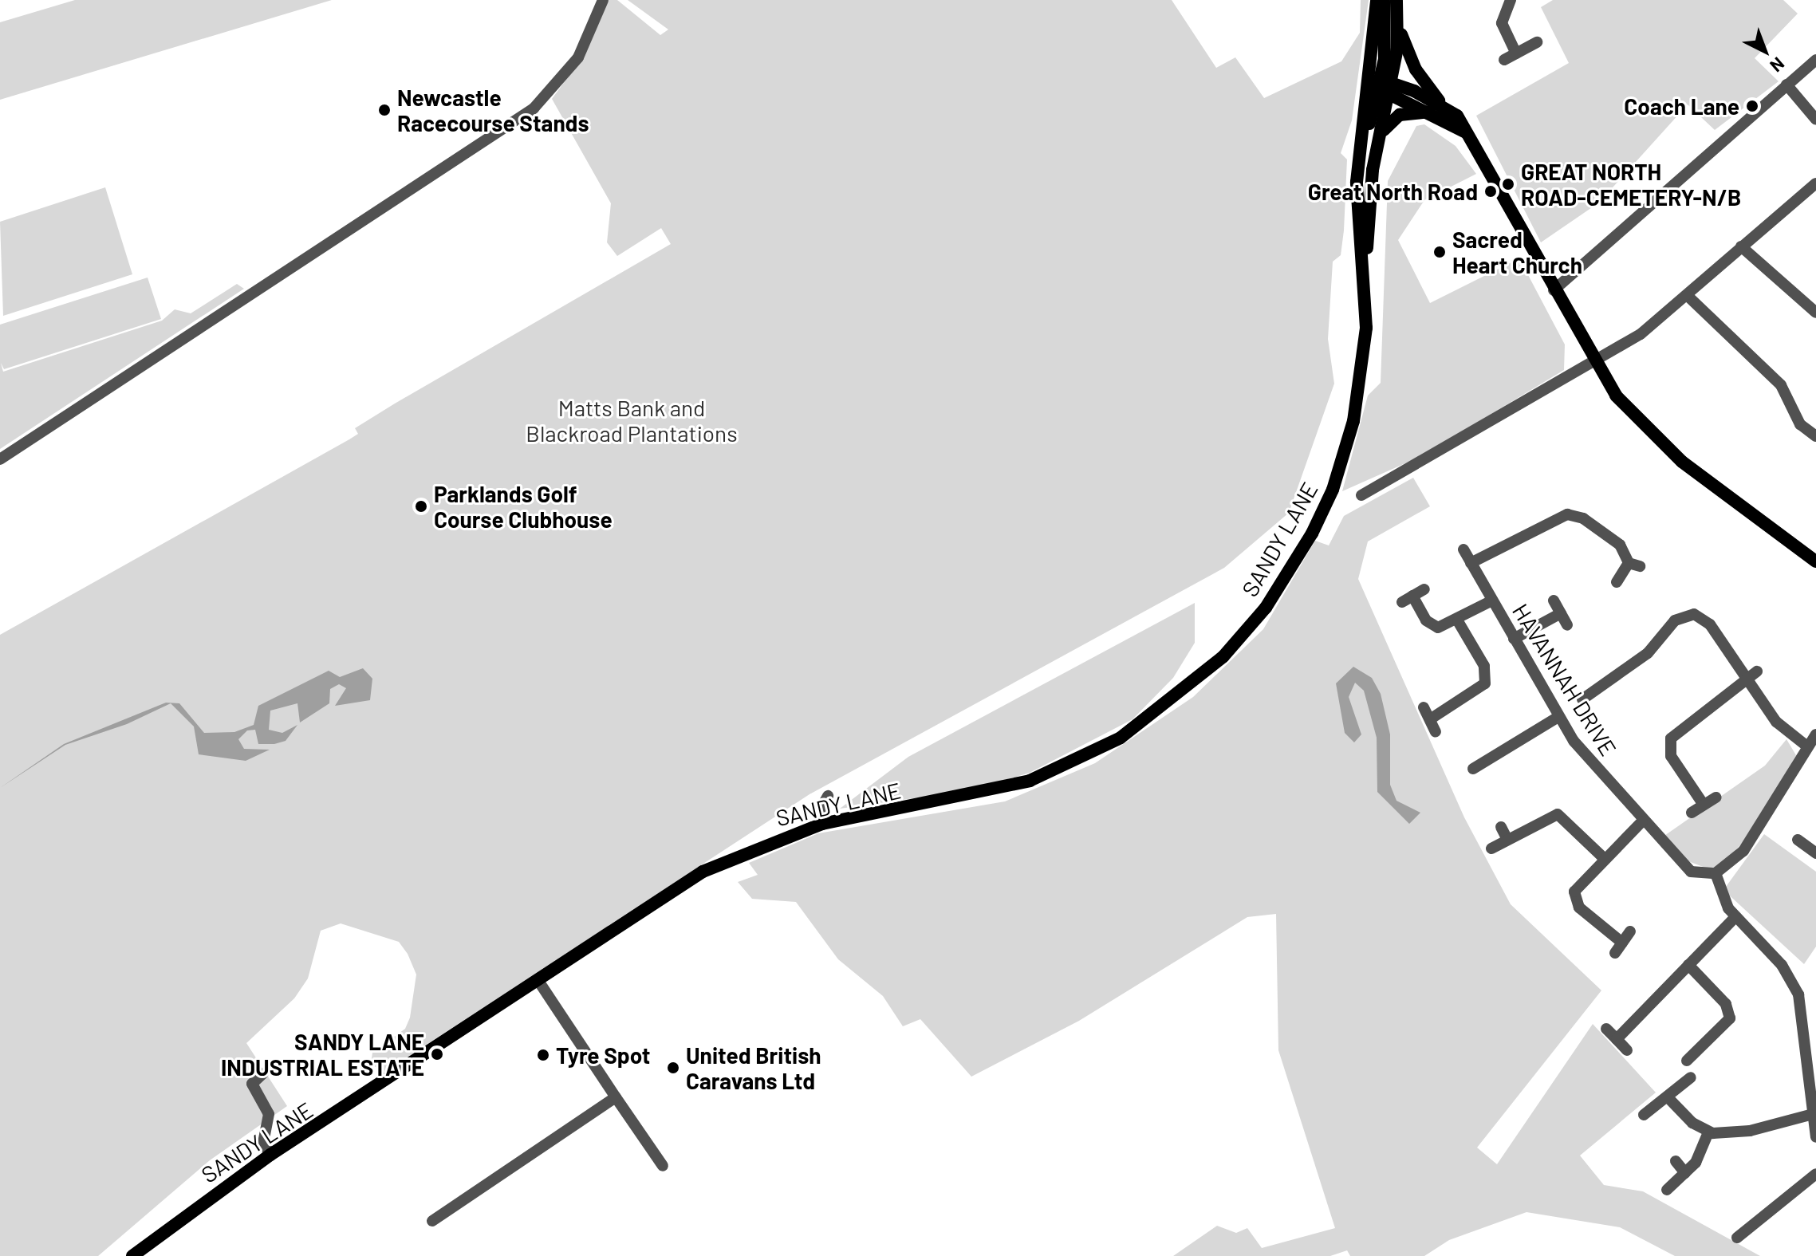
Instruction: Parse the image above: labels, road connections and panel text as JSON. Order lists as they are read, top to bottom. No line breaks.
{"streets":{"main road":["SANDY LANE"],"street":["HAVANNAH DRIVE"]},"parks":["Matts Bank and Blackroad Plantations"],"places":["Coach Lane","Newcastle Racecourse Stands","GREAT NORTH ROAD-CEMETERY-N/B","Great North Road","Sacred Heart Church","Parklands Golf Course Clubhouse","SANDY LANE INDUSTRIAL ESTATE","Tyre Spot","United British Caravans Ltd"],"north":"bottom right"}
